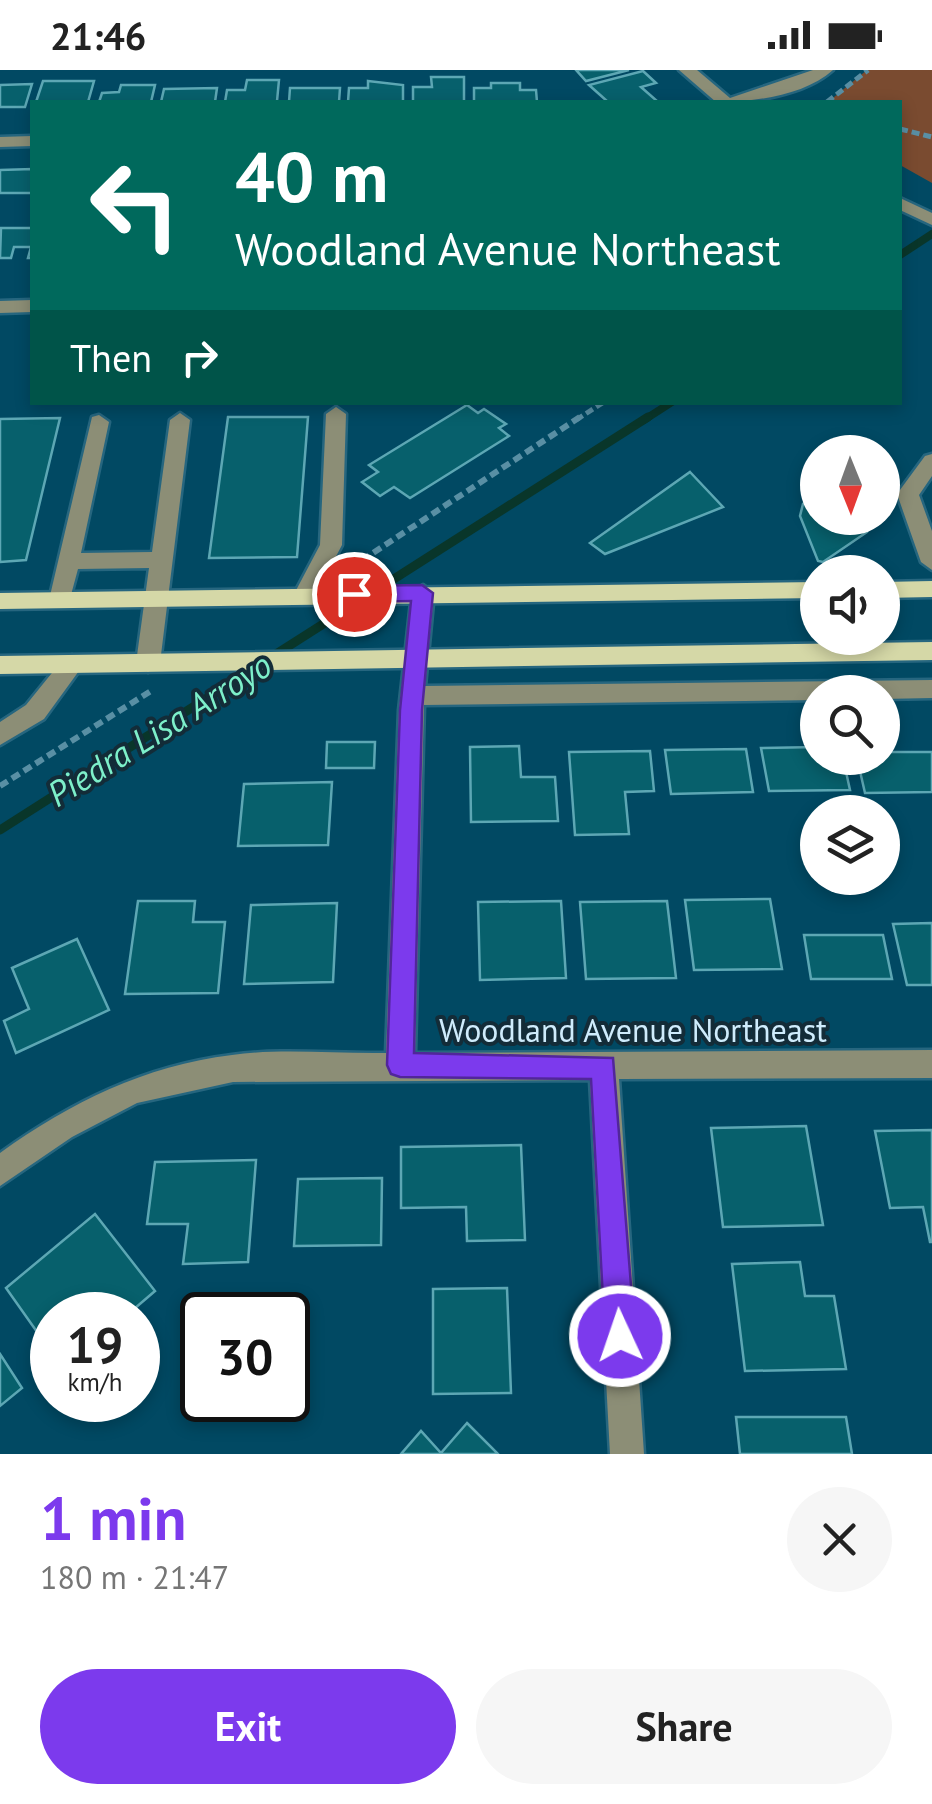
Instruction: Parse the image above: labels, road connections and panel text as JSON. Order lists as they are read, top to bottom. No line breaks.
{"streets":{"street":["Woodland Avenue Northeast"]},"water":["Piedra Lisa Arroyo"],"north":"bottom","page":{"status":"21:46","turn":["40 m","Woodland Avenue Northeast"],"then":"Then","speed":"19 km/h","limit":"30","heading":["1 min","180 m · 21:47"],"buttons":["Exit","Share"]}}
